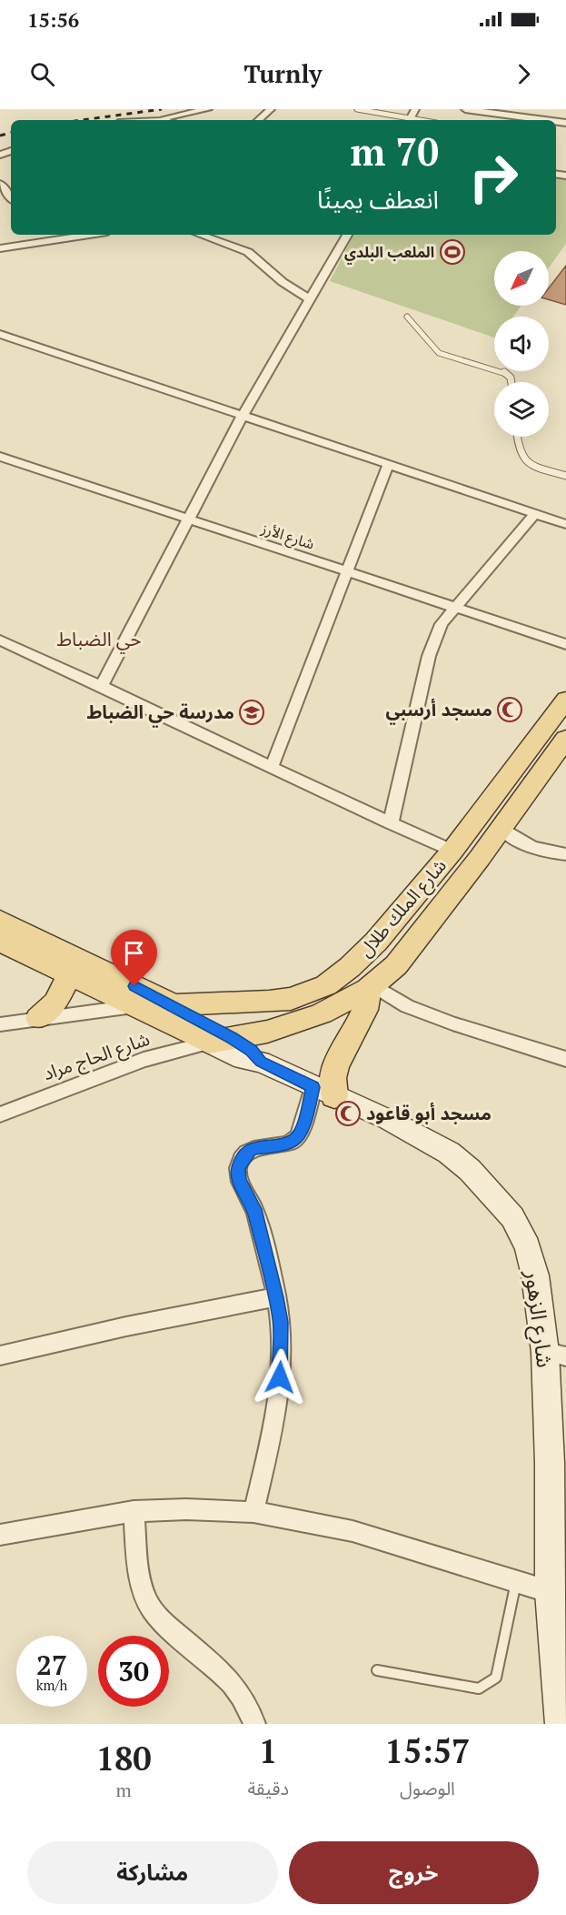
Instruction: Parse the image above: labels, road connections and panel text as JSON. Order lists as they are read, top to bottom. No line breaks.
{"streets":{"main road":["شارع الملك طلال","شارع الزهور"],"street":["شارع الأرز","شارع الحاج مراد"]},"crossings":[["شارع الملك طلال","شارع الحاج مراد"],["شارع الملك طلال","شارع الزهور"],["شارع الحاج مراد","شارع الزهور"]],"districts":["حي الضباط"],"places":{"sports":["الملعب البلدي"],"mosque":["مسجد أرسبي","مسجد أبو قاعود"],"school or university":["مدرسة حي الضباط"]},"north":"bottom left","page":{"status":"15:56","header":"Turnly","turn":["70 m","انعطف يمينًا"],"speed":"27 km/h","limit":"30","eta":["15:57","الوصول","1","دقيقة","180","m"],"buttons":["خروج","مشاركة"]}}
